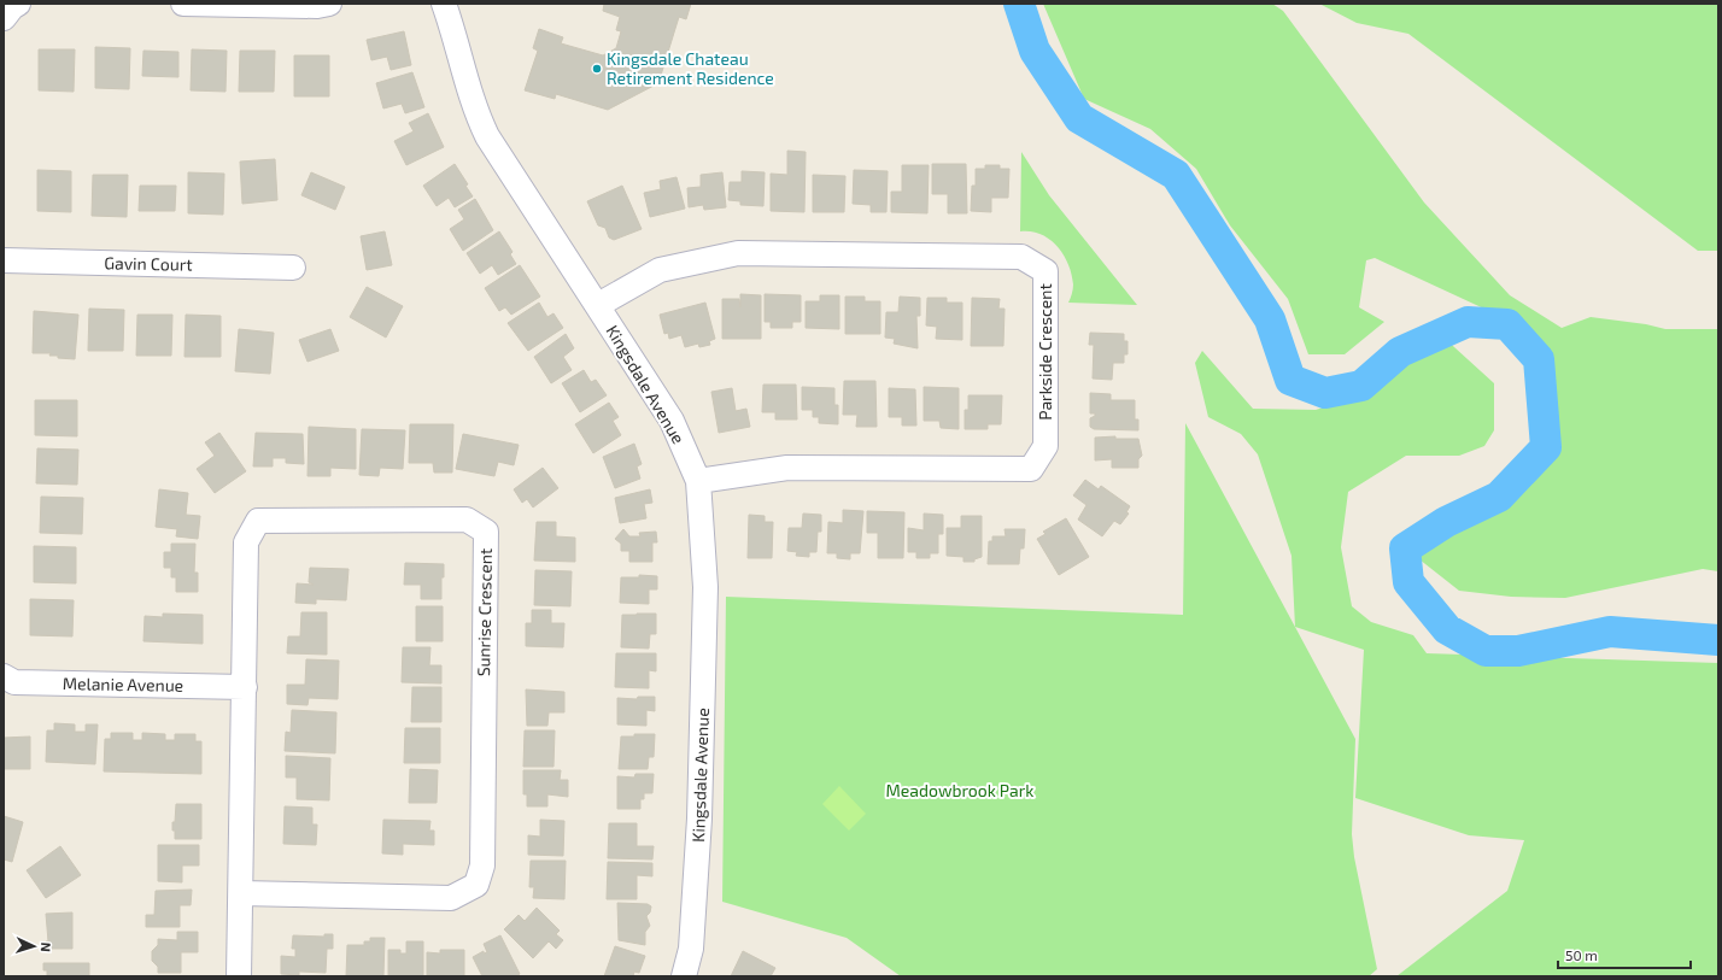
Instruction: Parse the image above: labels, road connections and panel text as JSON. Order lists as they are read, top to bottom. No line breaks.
{"streets":{"street":["Gavin Court","Parkside Crescent","Kingsdale Avenue","Sunrise Crescent","Melanie Avenue"]},"crossings":[["Parkside Crescent","Kingsdale Avenue"],["Sunrise Crescent","Melanie Avenue"]],"parks":["Meadowbrook Park"],"places":["Kingsdale Chateau Retirement Residence"],"scale_bar":"50 m","north":"right"}
